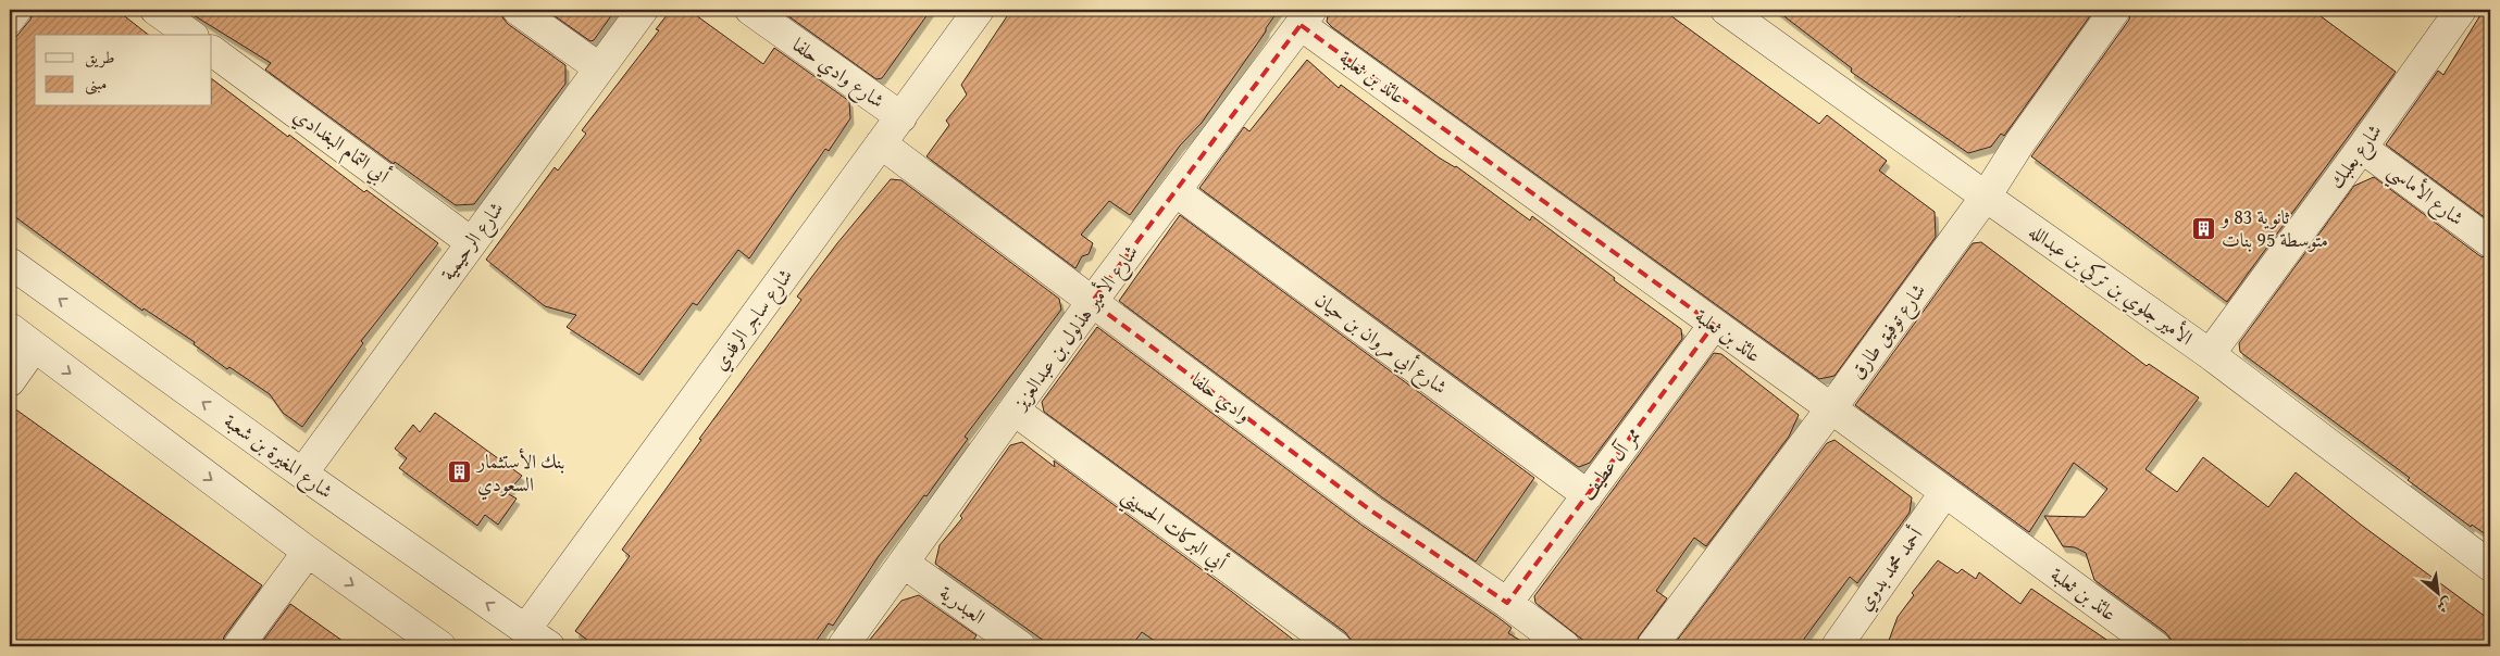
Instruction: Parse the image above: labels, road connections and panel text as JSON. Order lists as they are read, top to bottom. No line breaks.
{"streets":{"street":["شارع وادي حلفا","عائذ بن ثعلبة","أبي التمام البغدادي","شارع بعلبك","شارع الأماسي","شارع الرحيمية","الأمير جلوي بن تركي بن عبدالله","شارع ساجر الرفدي","شارع الأمير هذلول بن عبدالعزيز","شارع توفيق طارق","شارع أبي مروان بن حيان","وادي حلفا","شارع المغيرة بن شعبة","ممر آل عطيف","أبي البركات الحسيني","أحمد محمد بدوي","العبدرية"]},"crossings":[["شارع وادي حلفا","شارع ساجر الرفدي"],["عائذ بن ثعلبة","شارع الأمير هذلول بن عبدالعزيز"],["عائذ بن ثعلبة","شارع توفيق طارق"],["عائذ بن ثعلبة","ممر آل عطيف"],["عائذ بن ثعلبة","أحمد محمد بدوي"],["أبي التمام البغدادي","شارع الرحيمية"],["شارع بعلبك","شارع الأماسي"],["شارع بعلبك","الأمير جلوي بن تركي بن عبدالله"],["شارع الرحيمية","شارع المغيرة بن شعبة"],["الأمير جلوي بن تركي بن عبدالله","شارع توفيق طارق"],["شارع ساجر الرفدي","وادي حلفا"],["شارع ساجر الرفدي","شارع المغيرة بن شعبة"],["شارع الأمير هذلول بن عبدالعزيز","شارع أبي مروان بن حيان"],["شارع الأمير هذلول بن عبدالعزيز","وادي حلفا"],["شارع الأمير هذلول بن عبدالعزيز","أبي البركات الحسيني"],["شارع الأمير هذلول بن عبدالعزيز","العبدرية"],["شارع أبي مروان بن حيان","ممر آل عطيف"],["وادي حلفا","ممر آل عطيف"]],"places":{"building":["ثانوية 83 و متوسطة 95 بنات","بنك الأستثمار السعودي"]},"legend":["طريق","مبنى"],"north":"bottom right"}
